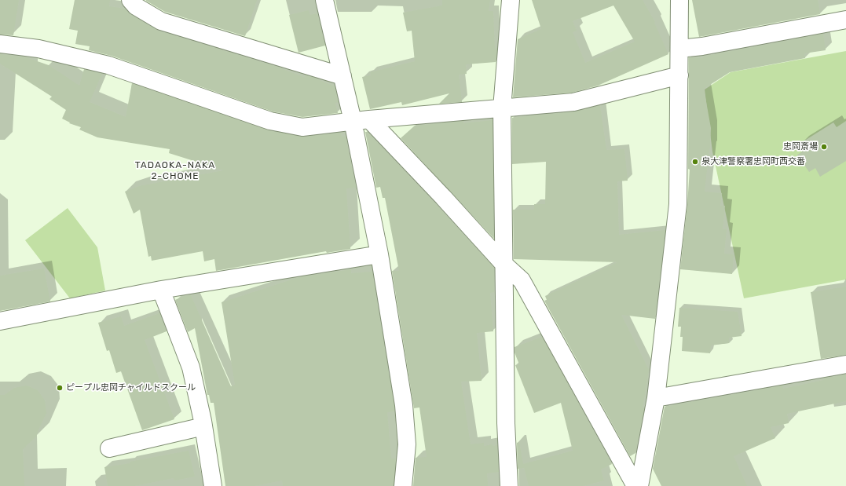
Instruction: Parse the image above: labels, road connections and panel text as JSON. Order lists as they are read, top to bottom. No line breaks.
{"districts":["TADAOKA-NAKA 2-CHOME"],"places":["忠岡斎場","泉大津警察署忠岡町西交番","ピープル忠岡チャイルドスクール"]}
